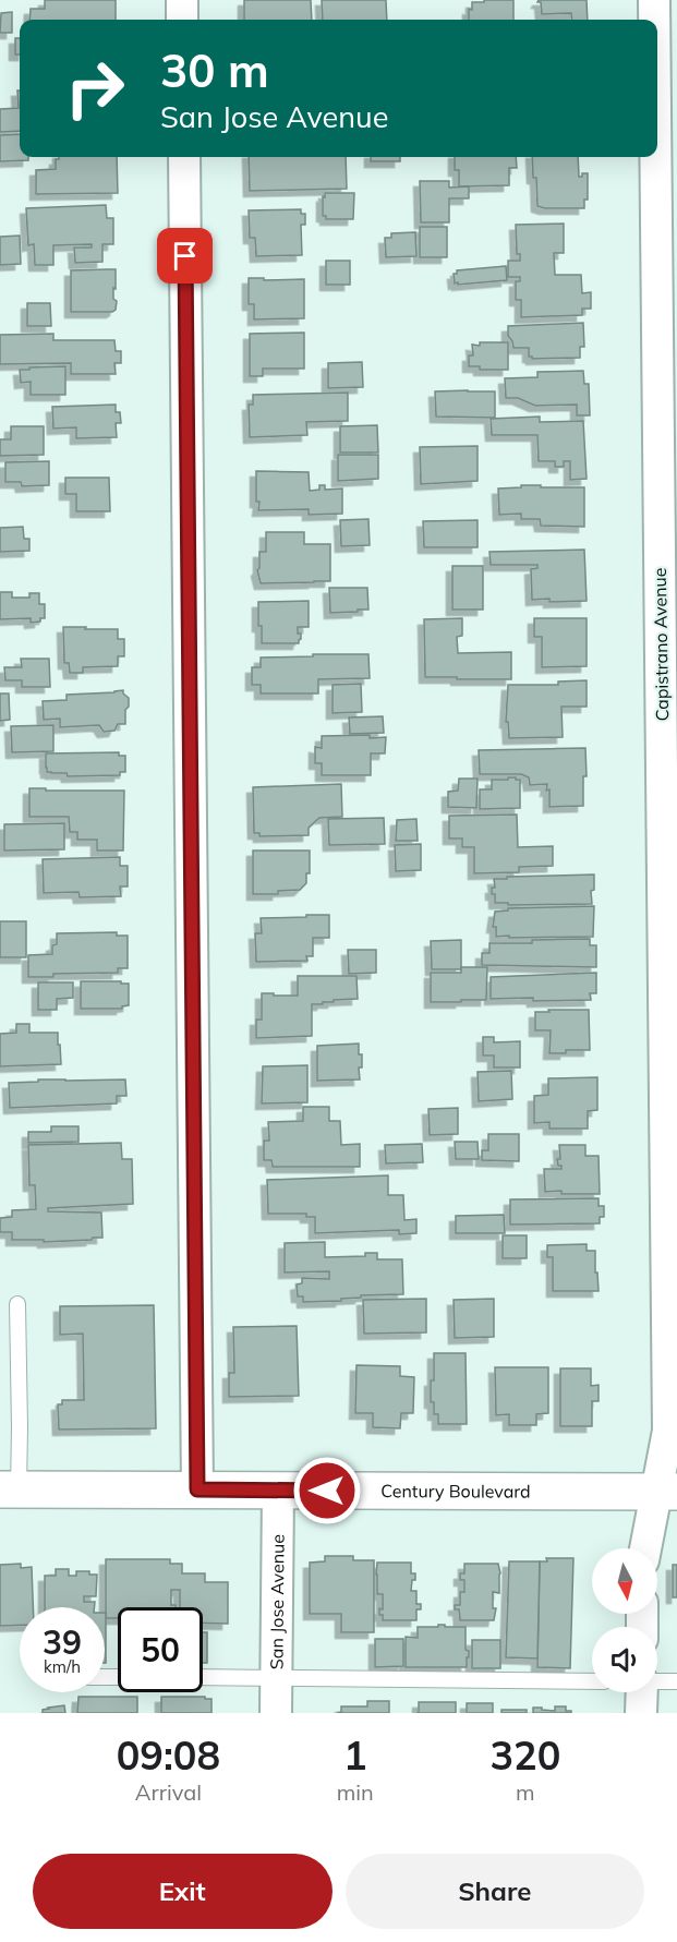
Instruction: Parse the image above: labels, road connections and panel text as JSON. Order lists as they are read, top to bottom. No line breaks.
{"streets":{"main road":["Century Boulevard"],"street":["Capistrano Avenue","San Jose Avenue"]},"crossings":[["Capistrano Avenue","Century Boulevard"],["Century Boulevard","San Jose Avenue"]],"north":"bottom","page":{"turn":["30 m","San Jose Avenue"],"speed":"39 km/h","limit":"50","eta":["09:08","Arrival","1","min","320","m"],"buttons":["Exit","Share"]}}
